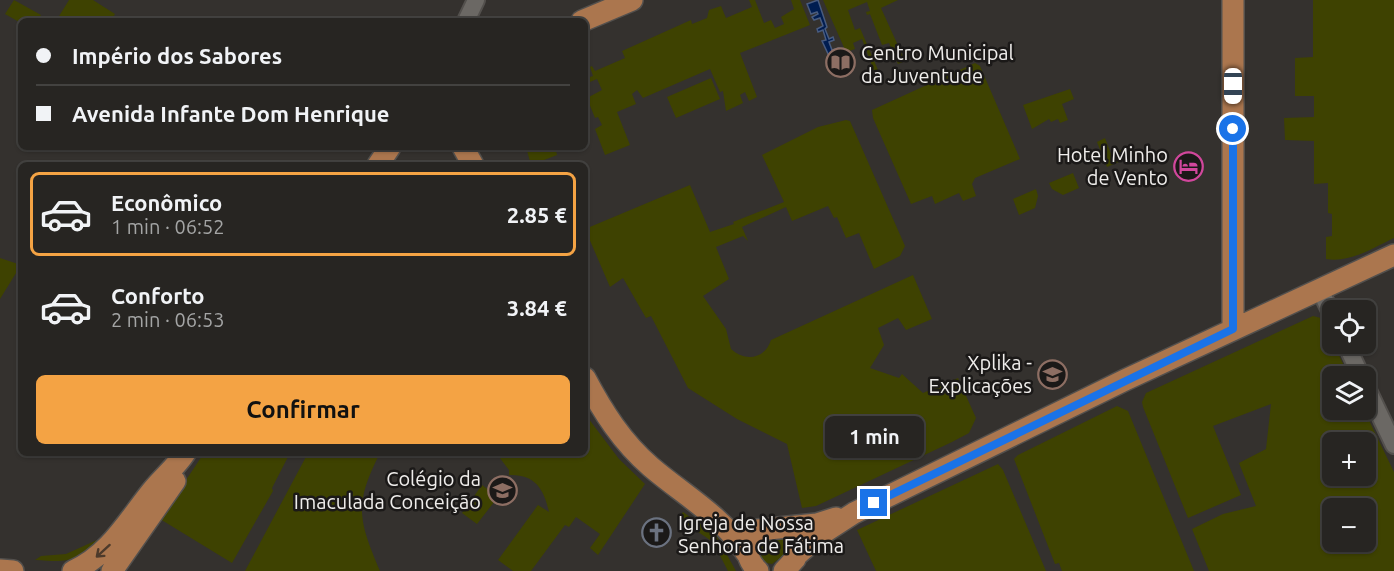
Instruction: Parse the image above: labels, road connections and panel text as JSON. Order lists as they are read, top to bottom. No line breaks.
{"places":{"library":["Centro Municipal da Juventude"],"hotel":["Hotel Minho de Vento"],"school or university":["Xplika - Explicações","Colégio da Imaculada Conceição"],"church":["Igreja de Nossa Senhora de Fátima"]},"page":{"banner":["Império dos Sabores","Avenida Infante Dom Henrique"],"list":[{"name":"Econômico","note":"1 min · 06:52","value":"2.85 €"},{"name":"Conforto","note":"2 min · 06:53","value":"3.84 €"}],"map_buttons":["+","−"],"buttons":"Confirmar","bubble":"1 min"}}
